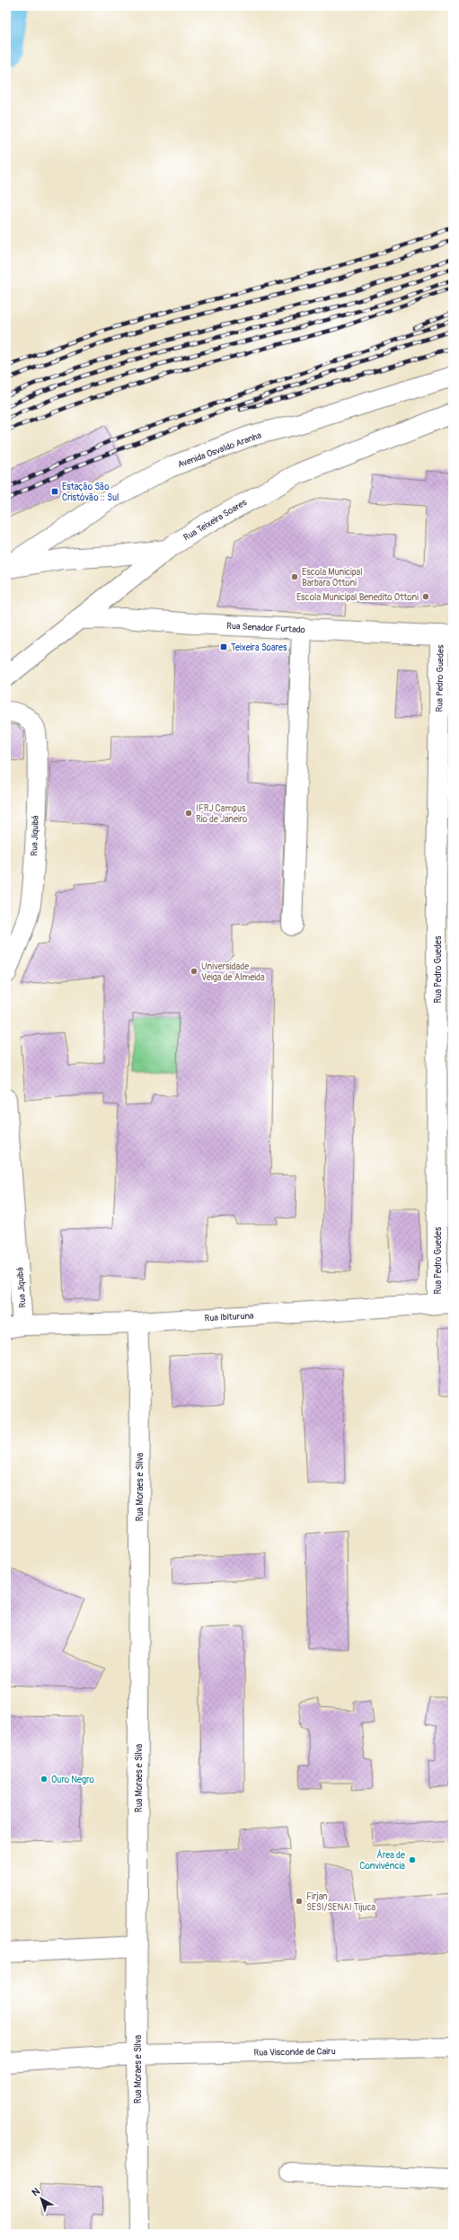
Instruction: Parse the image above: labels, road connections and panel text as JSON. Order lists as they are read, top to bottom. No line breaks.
{"streets":{"street":["Avenida Osvaldo Aranha","Rua Teixeira Soares","Rua Senador Furtado","Rua Pedro Guedes","Rua Jiquibá","Rua Ibituruna","Rua Moraes e Silva","Rua Visconde de Cairu"]},"crossings":[["Rua Teixeira Soares","Rua Senador Furtado"],["Rua Senador Furtado","Rua Pedro Guedes"],["Rua Pedro Guedes","Rua Ibituruna"],["Rua Jiquibá","Rua Ibituruna"],["Rua Ibituruna","Rua Moraes e Silva"],["Rua Moraes e Silva","Rua Visconde de Cairu"]],"places":{"transit":["Estação São Cristóvão :: Sul","Teixeira Soares"],"other":["Escola Municipal Barbara Ottoni","Escola Municipal Benedito Ottoni","IFRJ Campus Rio de Janeiro","Universidade Veiga de Almeida","Ouro Negro","Área de Convivência","Firjan SESI/SENAI Tijuca"]},"north":"top left"}
